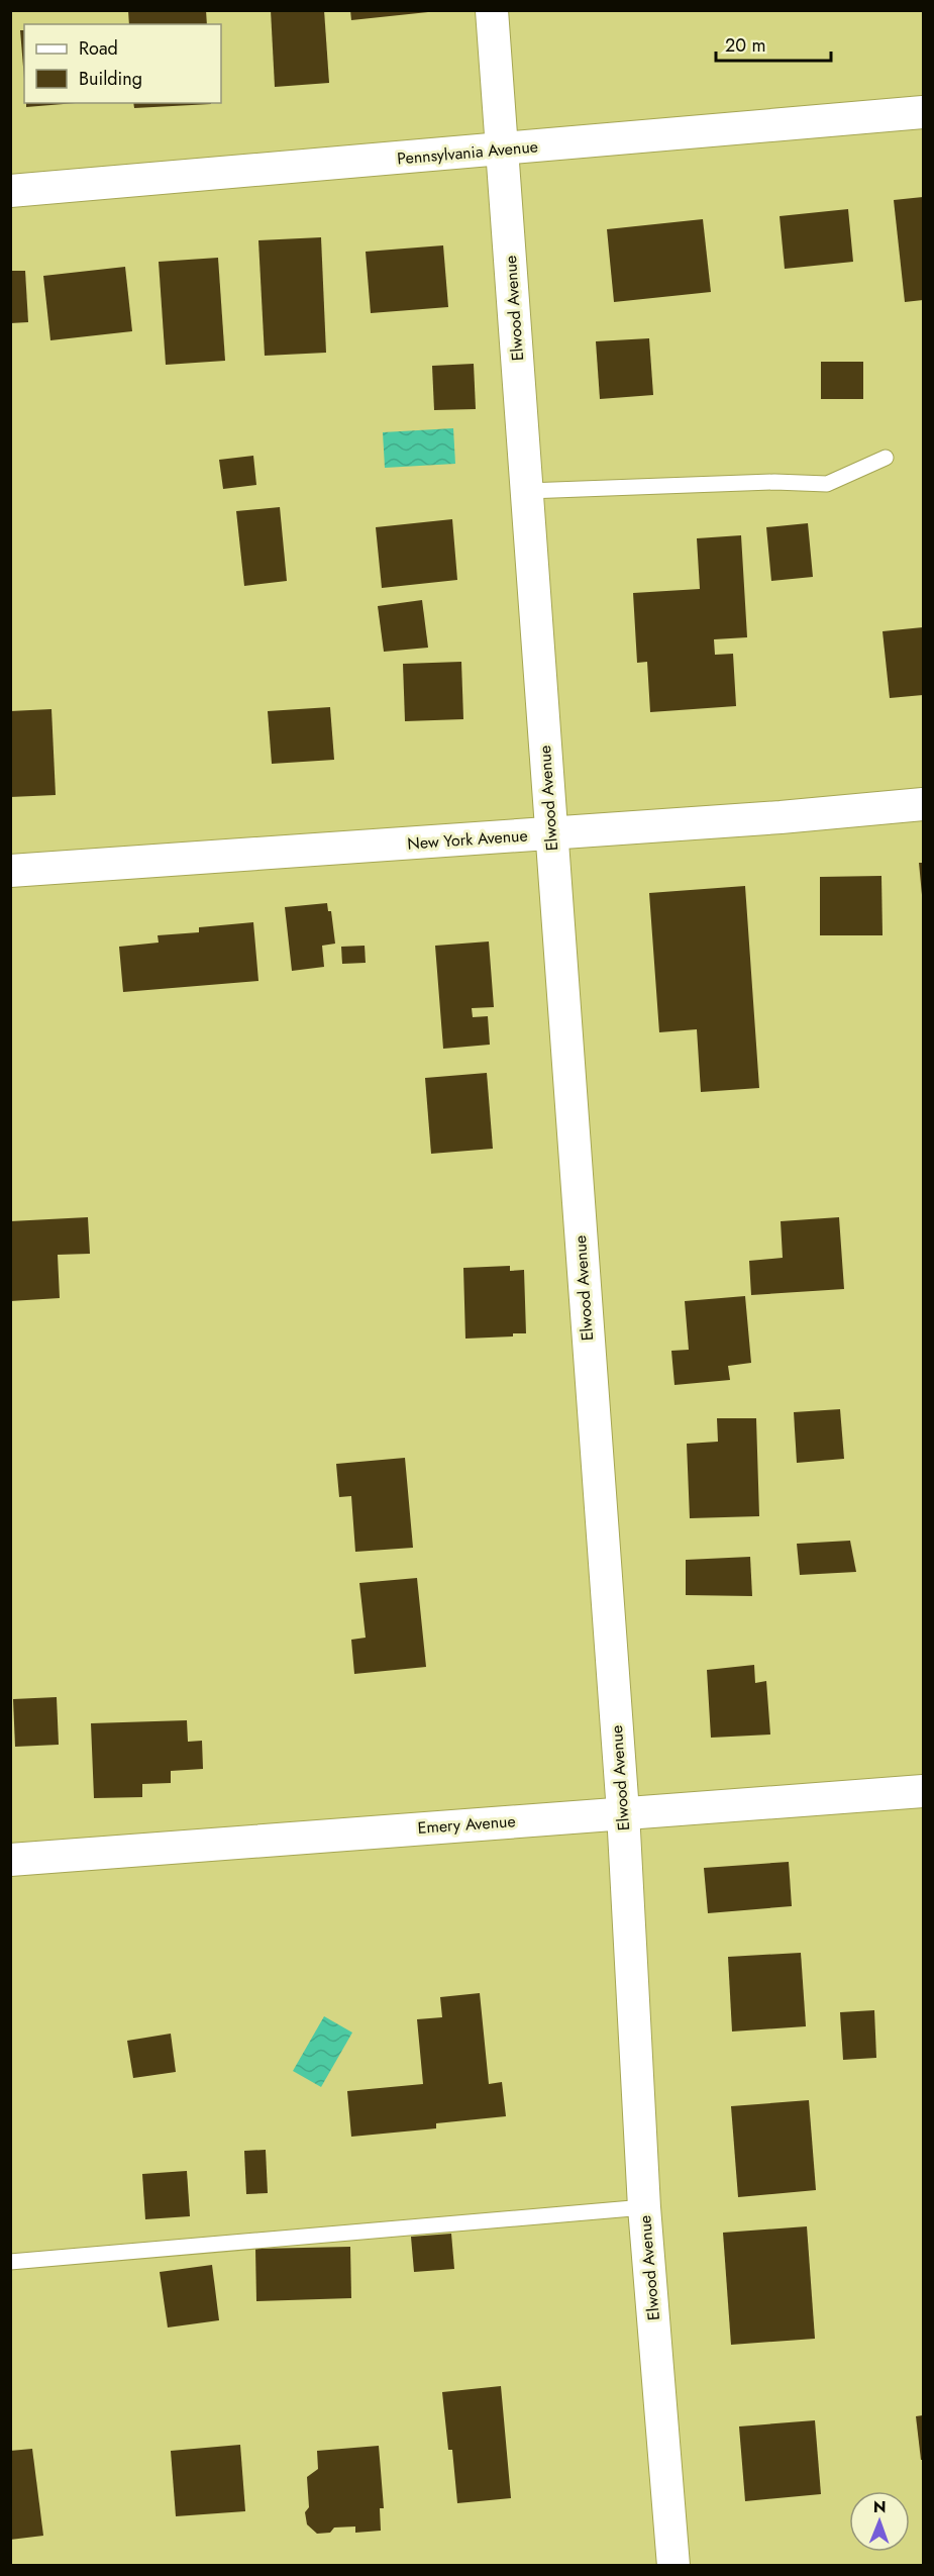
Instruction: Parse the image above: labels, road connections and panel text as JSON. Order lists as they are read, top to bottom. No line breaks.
{"streets":{"street":["Pennsylvania Avenue","Elwood Avenue","New York Avenue","Emery Avenue"]},"crossings":[["Pennsylvania Avenue","Elwood Avenue"],["Elwood Avenue","New York Avenue"],["Elwood Avenue","Emery Avenue"]],"legend":["Road","Building"],"scale_bar":"20 m","north":"top"}
